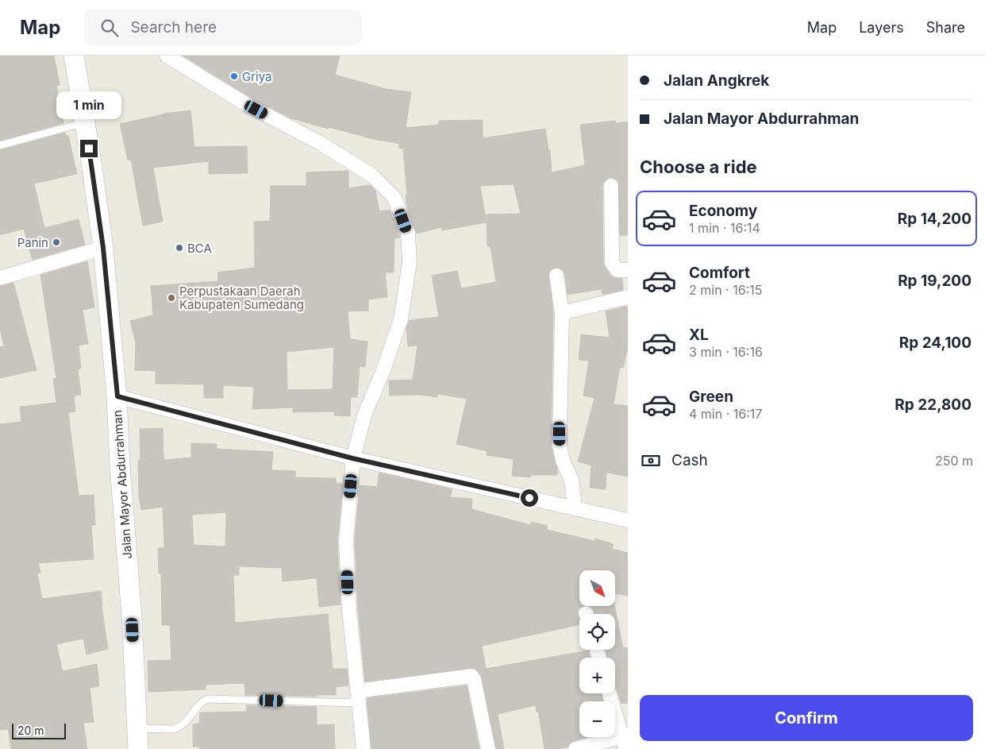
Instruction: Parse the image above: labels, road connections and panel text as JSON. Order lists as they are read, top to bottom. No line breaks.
{"streets":{"main road":["Jalan Mayor Abdurrahman"]},"places":["Griya","Panin","BCA","Perpustakaan Daerah Kabupaten Sumedang"],"scale_bar":"20 m","north":"bottom right","page":{"header":"Map","search":"Search here","nav":["Map","Layers","Share"],"banner":["Jalan Angkrek","Jalan Mayor Abdurrahman"],"bubble":"1 min","heading":"Choose a ride","list":[{"name":"Economy","note":"1 min · 16:14","value":"Rp 14,200"},{"name":"Comfort","note":"2 min · 16:15","value":"Rp 19,200"},{"name":"XL","note":"3 min · 16:16","value":"Rp 24,100"},{"name":"Green","note":"4 min · 16:17","value":"Rp 22,800"}],"pay":["Cash","250 m"],"map_buttons":["+","−"],"buttons":"Confirm","scale":"20 m"}}
